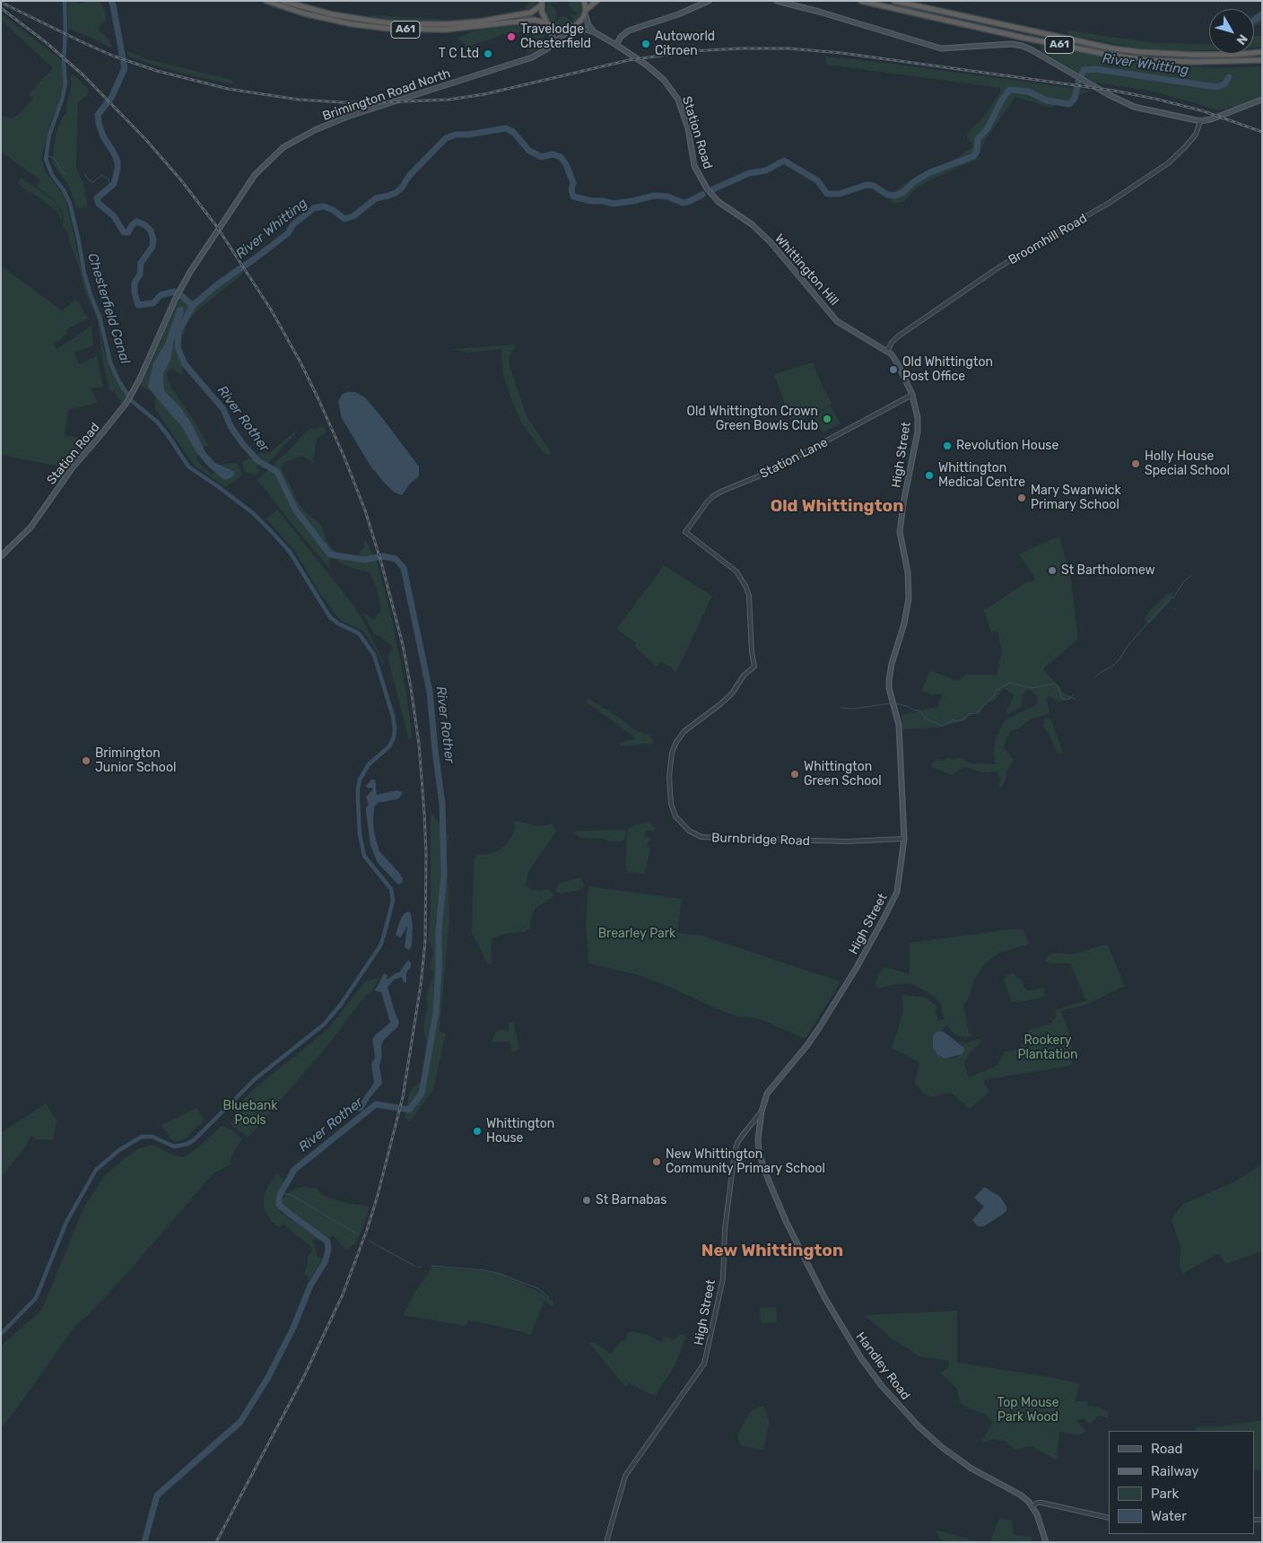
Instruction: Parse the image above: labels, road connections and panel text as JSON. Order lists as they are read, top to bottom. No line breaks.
{"streets":{"highway":["A61"],"main road":["Brimington Road North","Station Road","Whittington Hill","High Street","Handley Road"],"street":["Broomhill Road","Station Lane","Burnbridge Road"]},"crossings":[["Brimington Road North","Station Road"],["Station Road","Whittington Hill"],["Broomhill Road","Whittington Hill"],["Broomhill Road","High Street"],["Whittington Hill","High Street"],["High Street","Station Lane"],["High Street","Burnbridge Road"],["High Street","Handley Road"],["Station Lane","Burnbridge Road"]],"districts":["Old Whittington","New Whittington"],"water":["River Whitting","Chesterfield Canal","River Rother"],"parks":["Brearley Park","Rookery Plantation","Bluebank Pools","Top Mouse Park Wood"],"places":["Travelodge Chesterfield","Autoworld Citroen","T C Ltd","Old Whittington Post Office","Old Whittington Crown Green Bowls Club","Revolution House","Holly House Special School","Whittington Medical Centre","Mary Swanwick Primary School","St Bartholomew","Brimington Junior School","Whittington Green School","Whittington House","New Whittington Community Primary School","St Barnabas"],"legend":["Road","Railway","Park","Water"],"north":"bottom right"}
